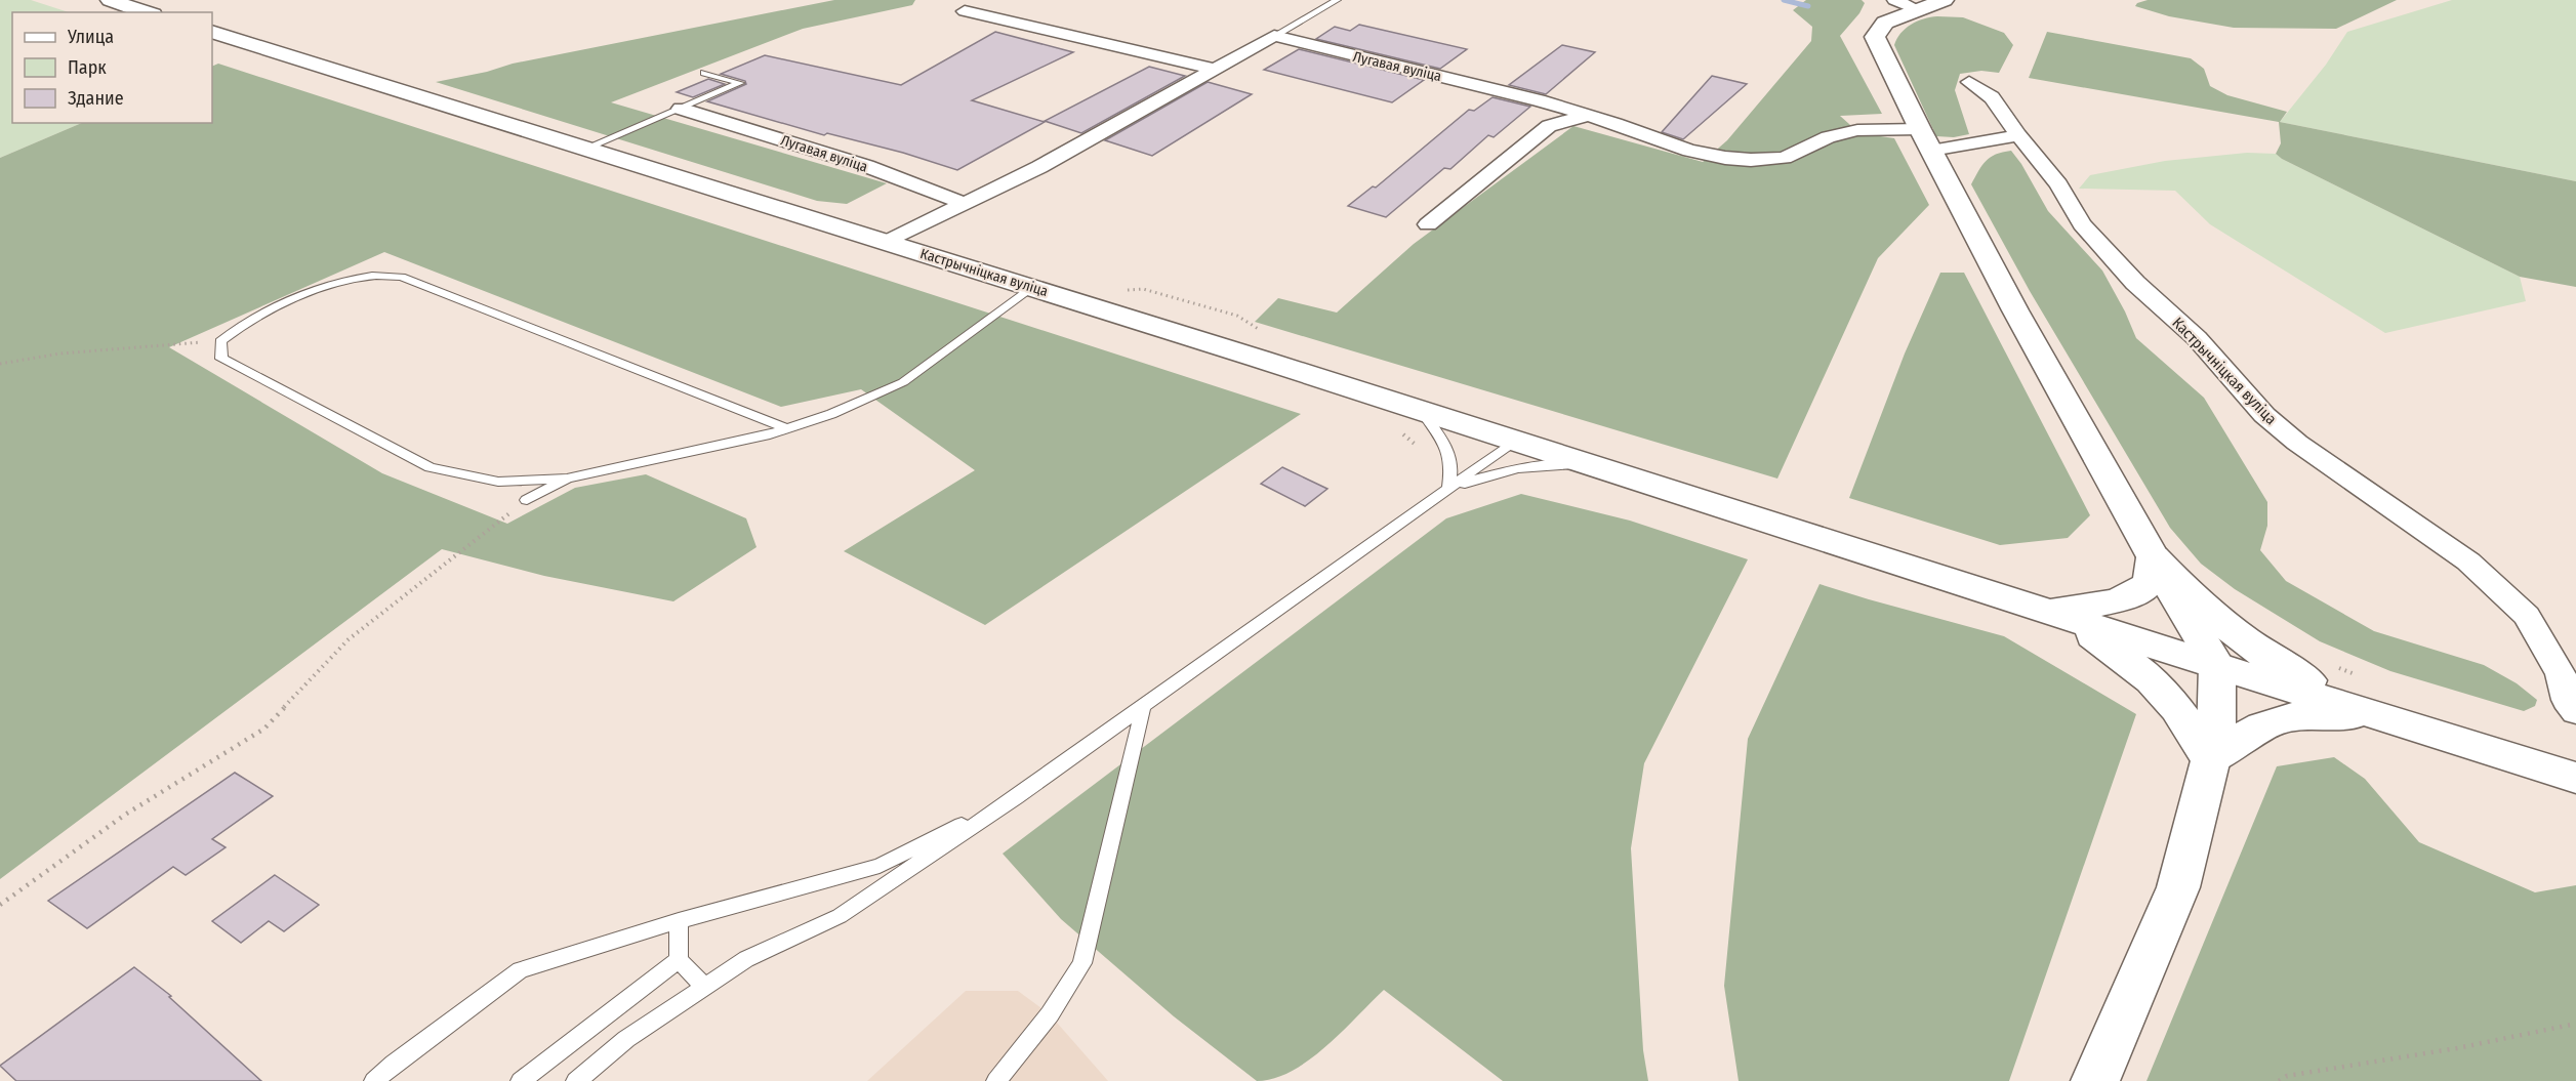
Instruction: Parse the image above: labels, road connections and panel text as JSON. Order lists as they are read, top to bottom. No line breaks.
{"streets":{"main road":["Кастрычніцкая вуліца"],"street":["Лугавая вуліца"]},"crossings":[["Лугавая вуліца","Кастрычніцкая вуліца"]],"legend":["Улица","Парк","Здание"]}
